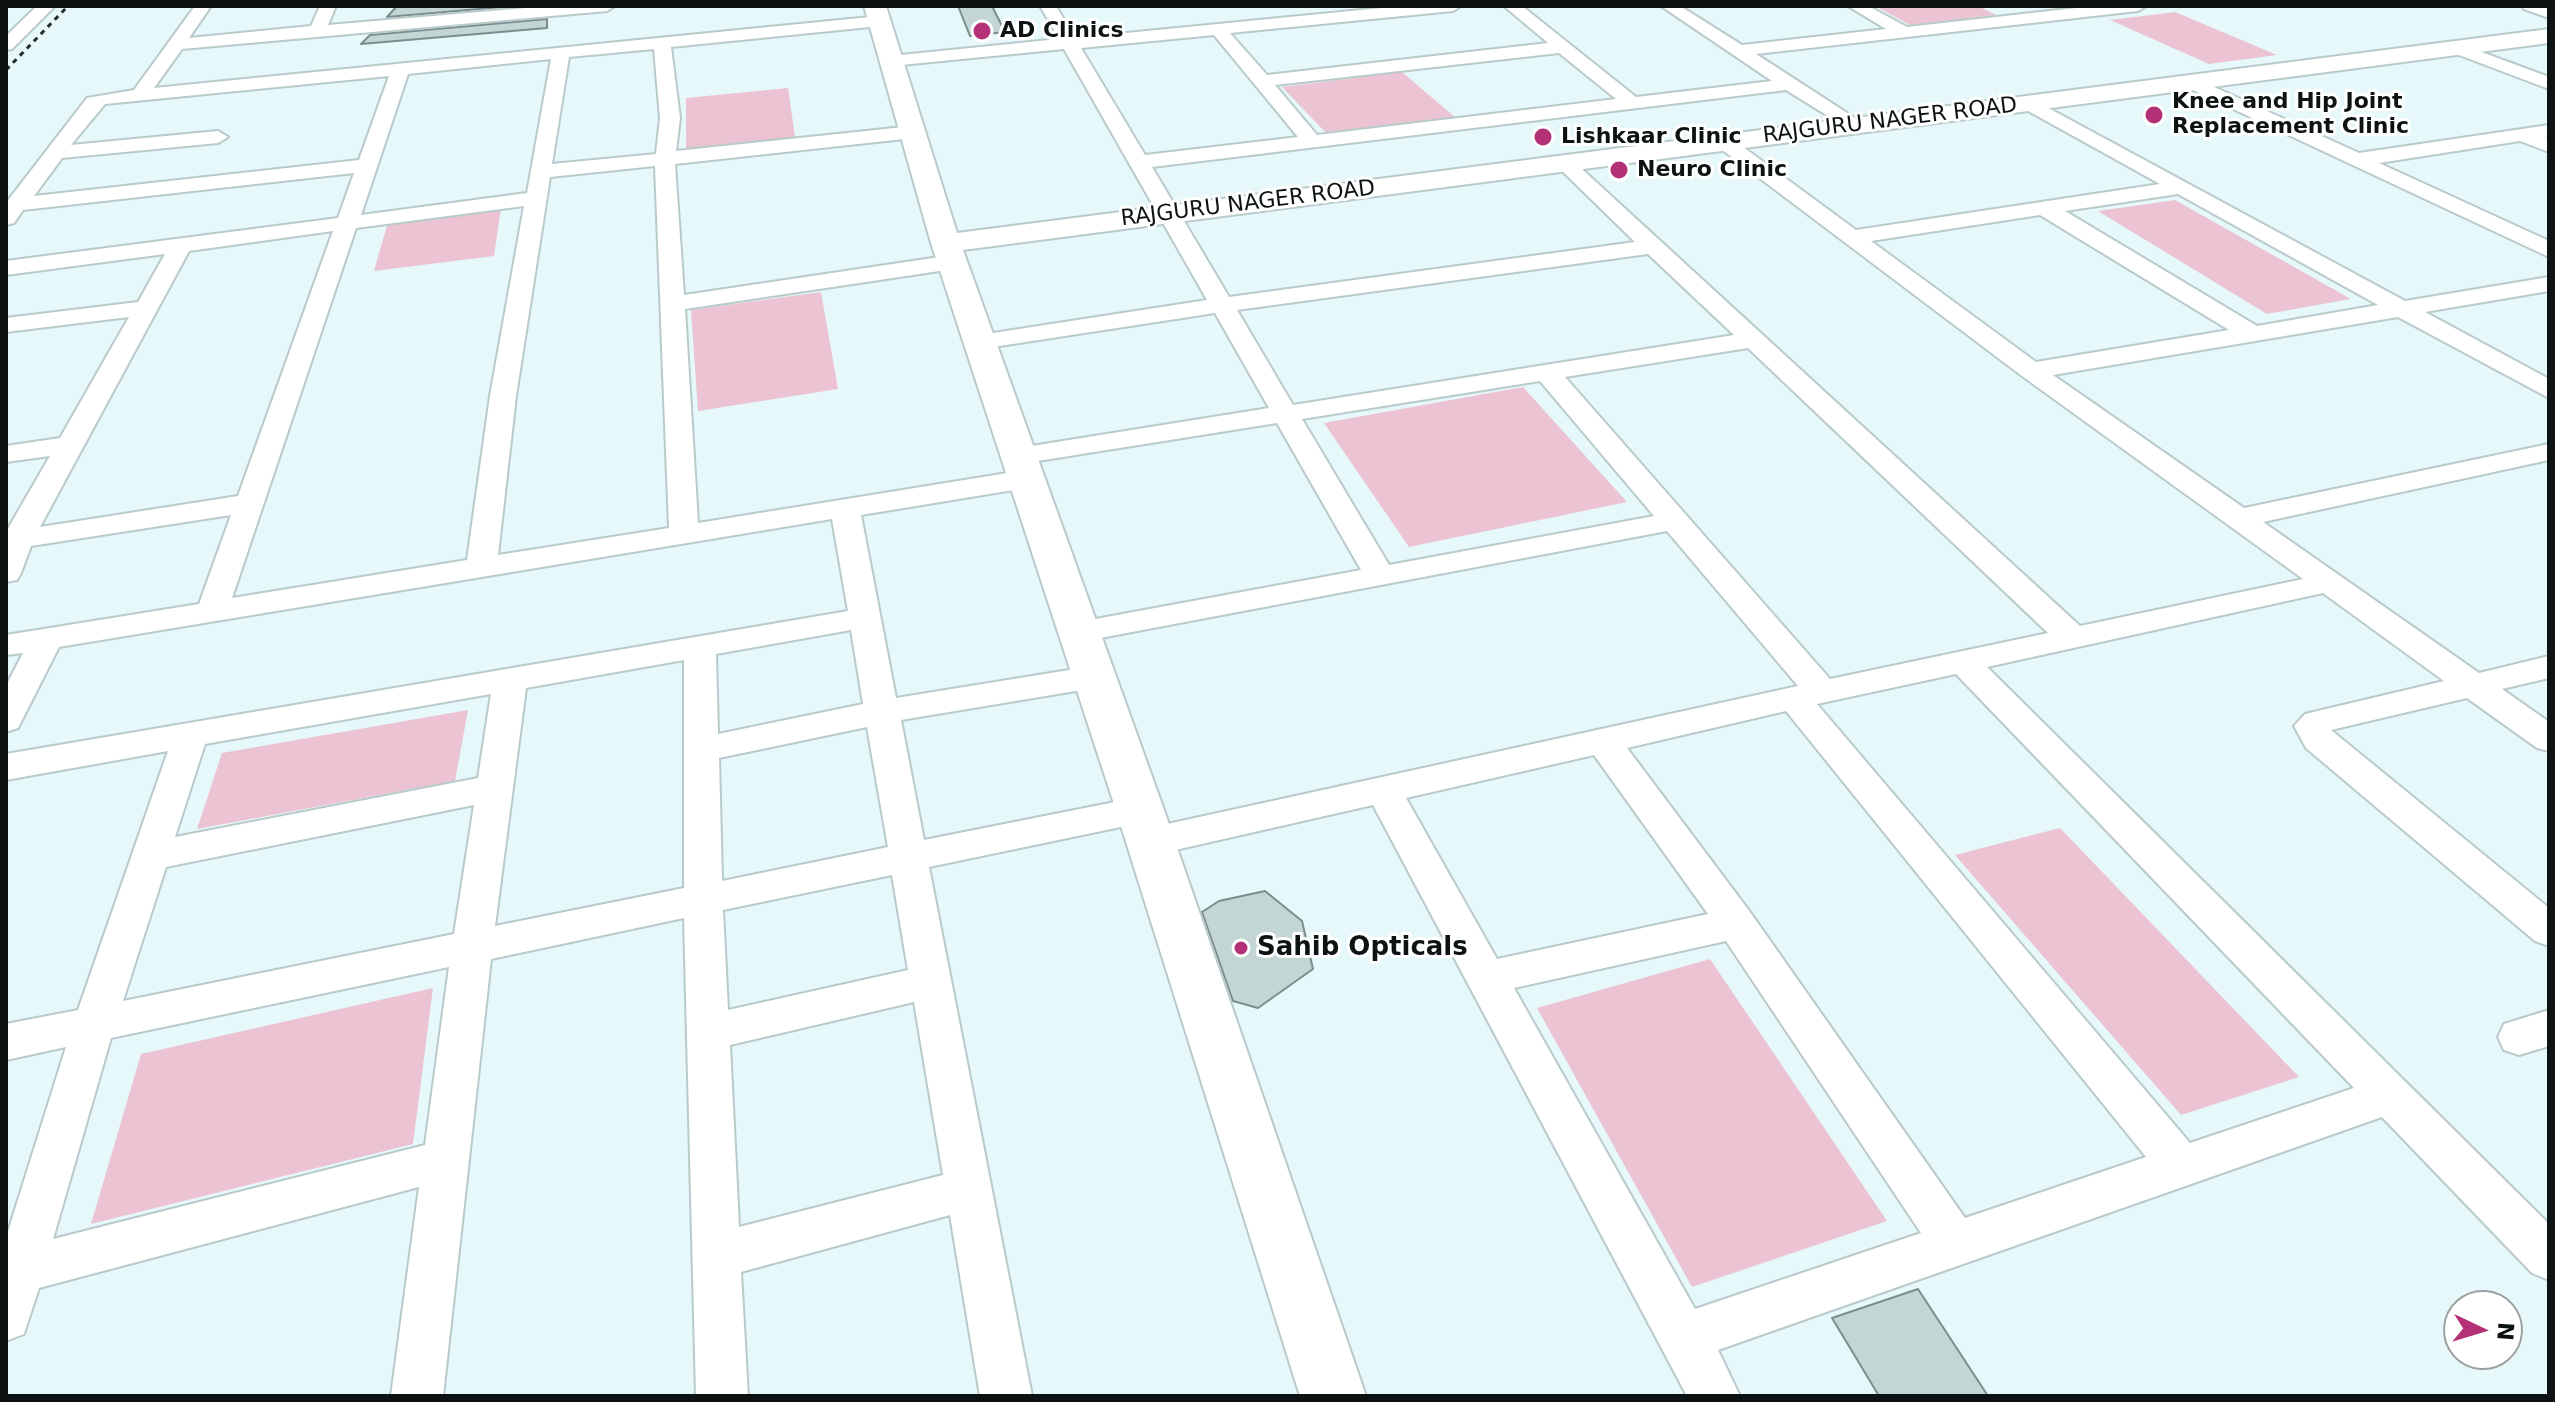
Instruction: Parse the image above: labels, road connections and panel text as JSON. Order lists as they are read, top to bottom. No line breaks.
{"streets":{"street":["RAJGURU NAGER ROAD"]},"places":["AD Clinics","Knee and Hip Joint Replacement Clinic","Lishkaar Clinic","Neuro Clinic","Sahib Opticals"],"north":"right"}
